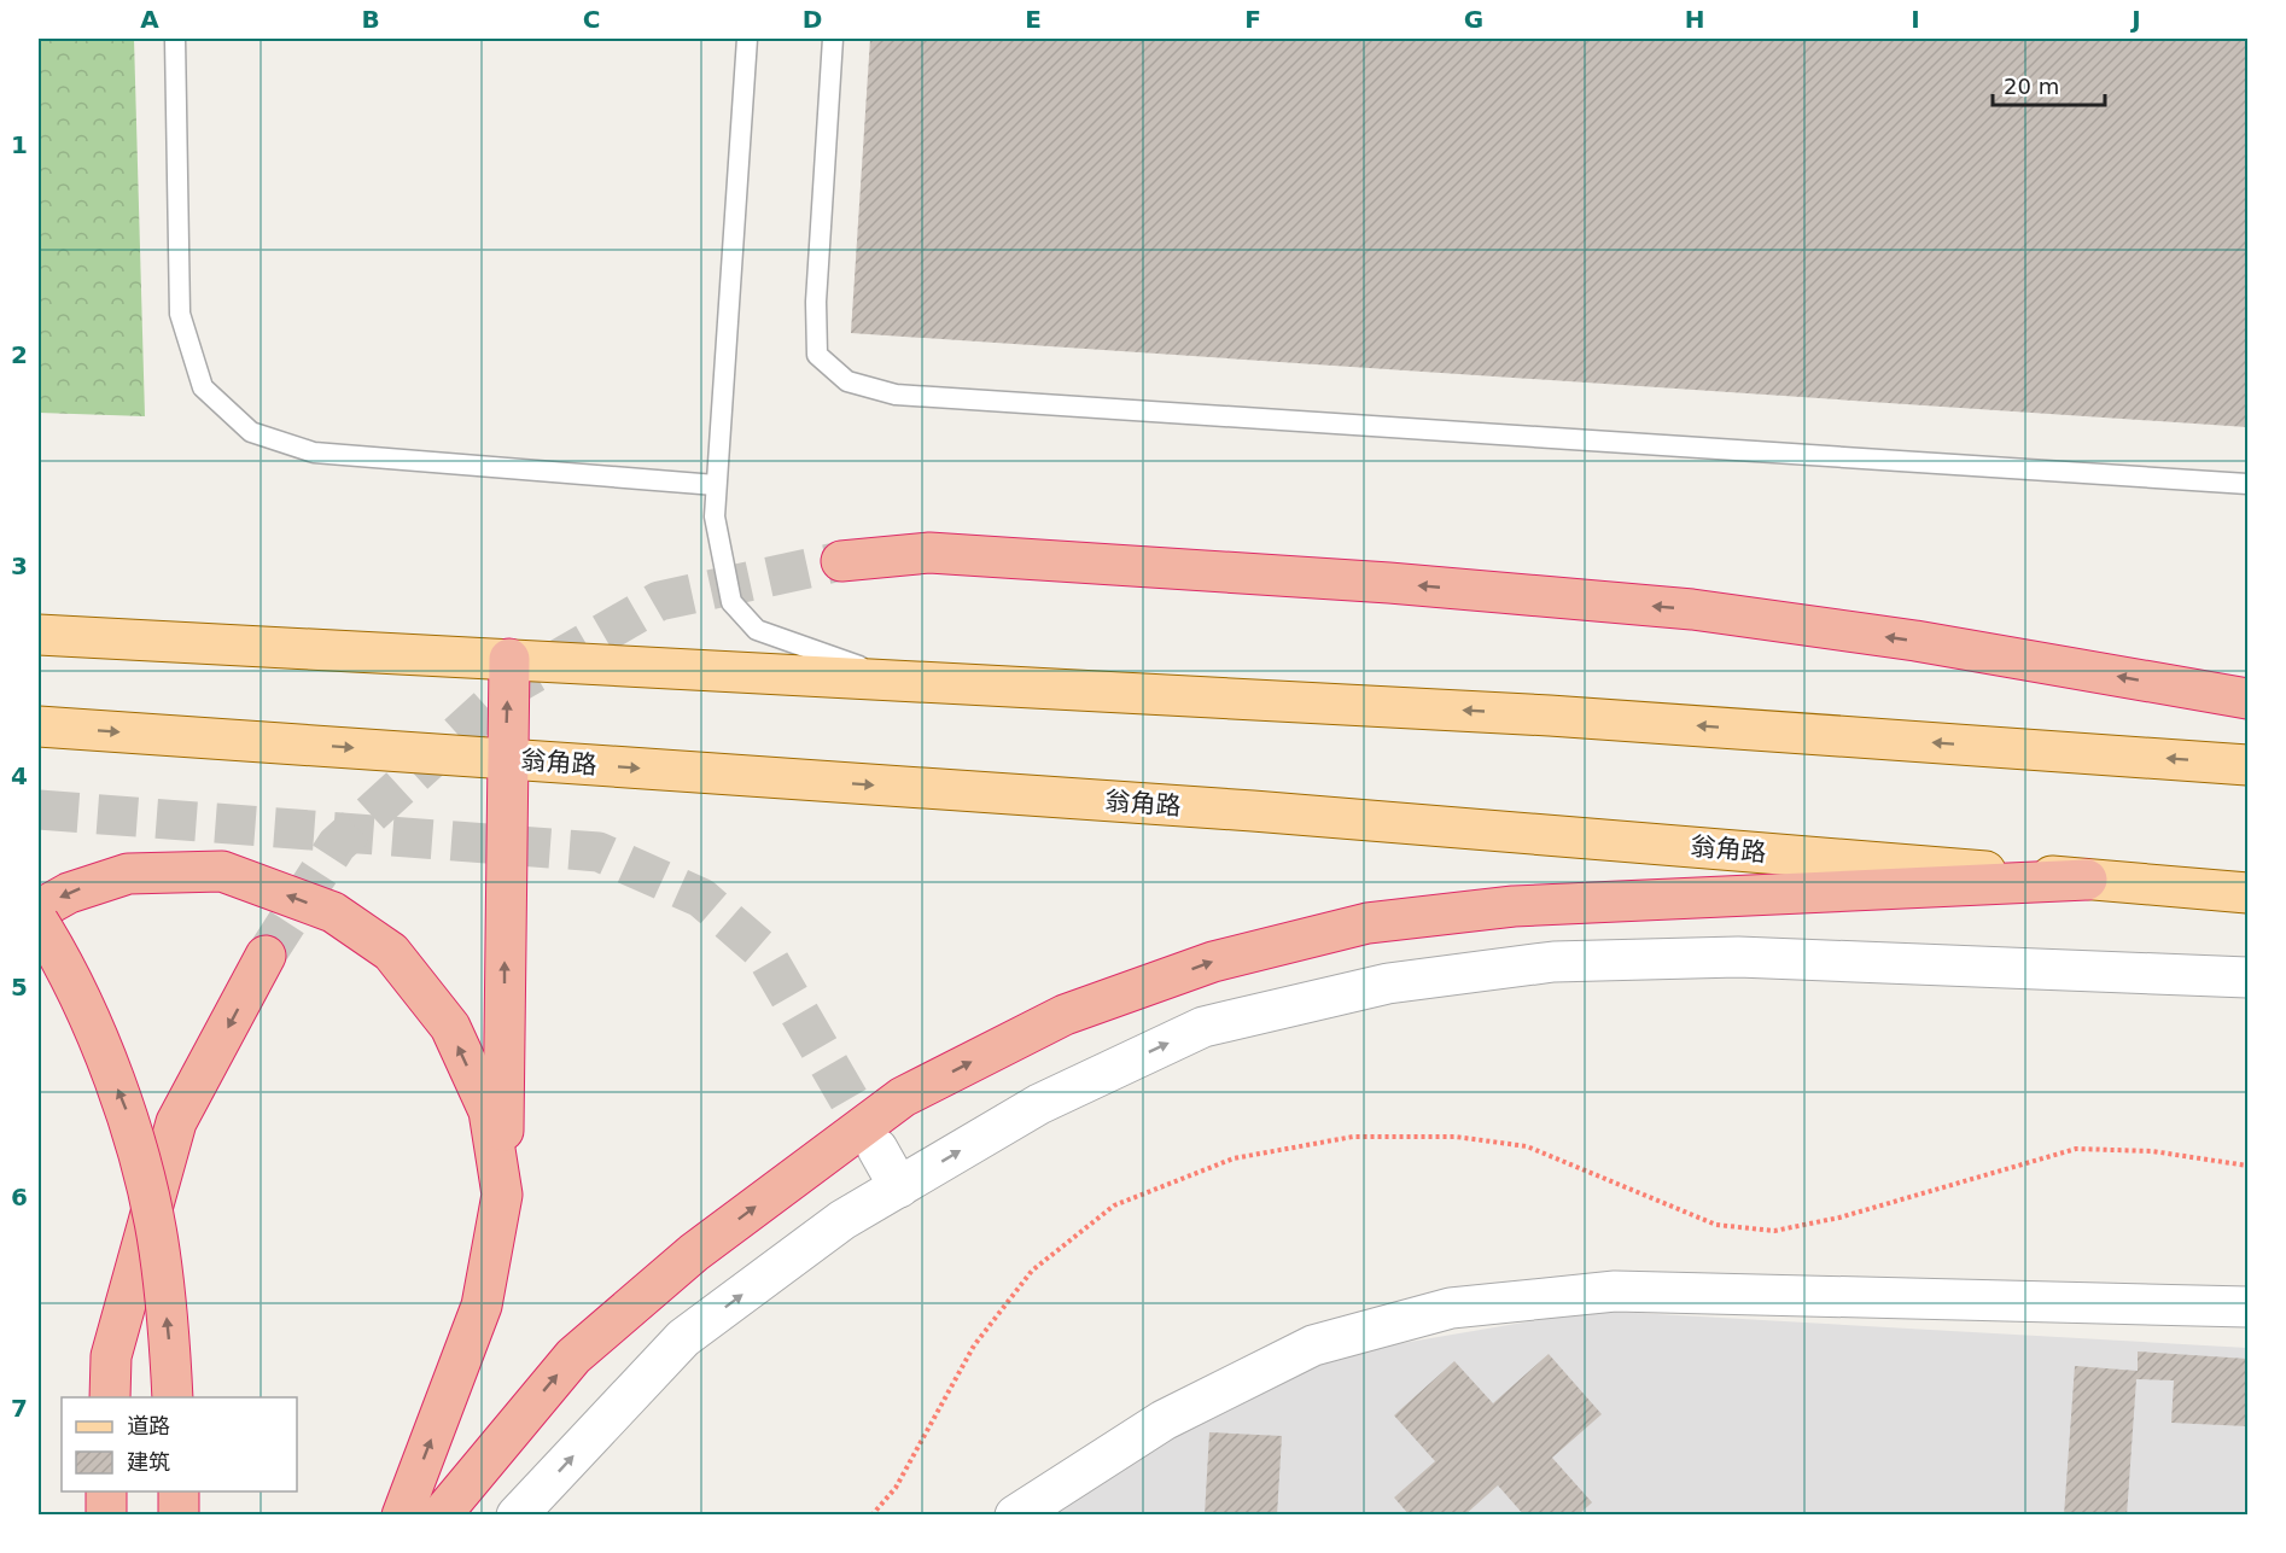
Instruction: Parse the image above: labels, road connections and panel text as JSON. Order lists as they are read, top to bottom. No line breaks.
{"streets":{"main road":["翁角路"]},"legend":["道路","建筑"],"scale_bar":"20 m","grid":{"columns":["A","B","C","D","E","F","G","H","I","J"],"rows":["1","2","3","4","5","6","7"]}}
